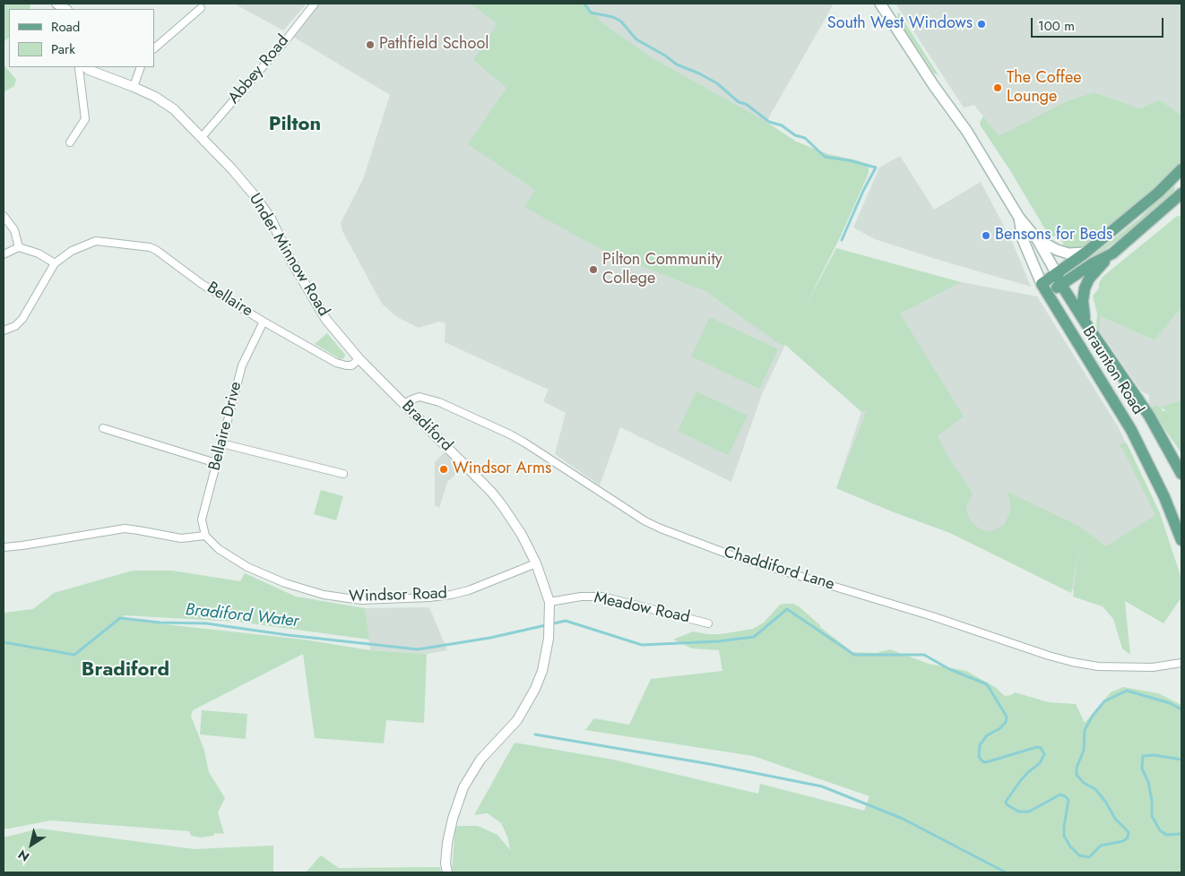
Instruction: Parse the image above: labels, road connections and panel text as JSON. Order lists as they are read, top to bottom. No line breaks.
{"streets":{"main road":["Braunton Road"],"street":["Abbey Road","Under Minnow Road","Bellaire","Bellaire Drive","Bradiford","Chaddiford Lane","Windsor Road","Meadow Road"]},"crossings":[["Abbey Road","Under Minnow Road"],["Under Minnow Road","Bellaire"],["Under Minnow Road","Bradiford"],["Bellaire","Bellaire Drive"],["Bellaire","Bradiford"],["Bellaire Drive","Windsor Road"],["Bradiford","Chaddiford Lane"],["Bradiford","Windsor Road"],["Bradiford","Meadow Road"]],"districts":["Pilton","Bradiford"],"water":["Bradiford Water"],"places":["South West Windows","Pathfield School","The Coffee Lounge","Bensons for Beds","Pilton Community College","Windsor Arms"],"legend":["Road","Park"],"scale_bar":"100 m","north":"bottom left"}
